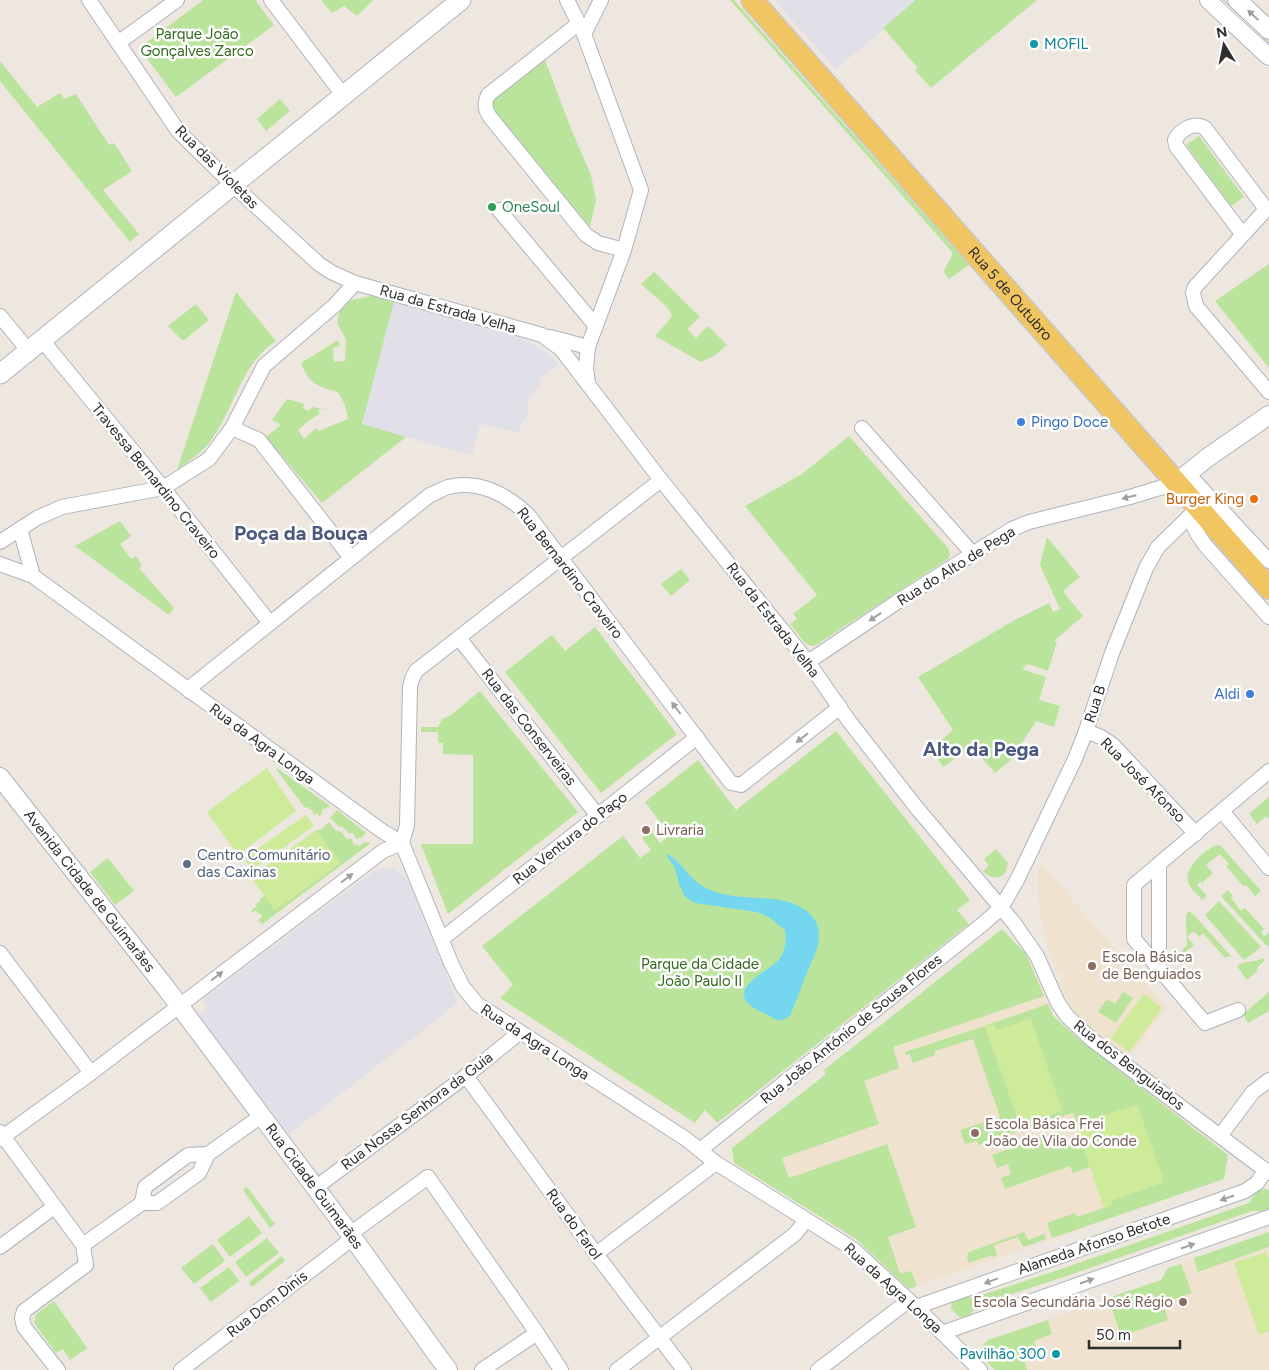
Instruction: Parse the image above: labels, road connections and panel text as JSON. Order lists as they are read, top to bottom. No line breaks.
{"streets":{"main road":["Rua 5 de Outubro"],"street":["Rua das Violetas","Rua da Estrada Velha","Travessa Bernardino Craveiro","Rua do Alto de Pega","Rua Bernardino Craveiro","Rua B","Rua das Conserveiras","Rua da Agra Longa","Rua José Afonso","Rua Ventura do Paço","Avenida Cidade de Guimarães","Rua João António de Sousa Flores","Rua dos Benguiados","Rua Nossa Senhora da Guia","Rua Cidade Guimarães","Rua do Farol","Alameda Afonso Betote","Rua Dom Dinis"]},"crossings":[["Rua das Violetas","Rua da Estrada Velha"],["Rua 5 de Outubro","Rua do Alto de Pega"],["Rua 5 de Outubro","Rua B"],["Rua da Estrada Velha","Rua do Alto de Pega"],["Rua da Estrada Velha","Rua Bernardino Craveiro"],["Rua da Estrada Velha","Rua B"],["Rua da Estrada Velha","Rua João António de Sousa Flores"],["Rua da Estrada Velha","Rua dos Benguiados"],["Travessa Bernardino Craveiro","Rua Bernardino Craveiro"],["Rua Bernardino Craveiro","Rua da Agra Longa"],["Rua Bernardino Craveiro","Rua Ventura do Paço"],["Rua B","Rua José Afonso"],["Rua B","Rua João António de Sousa Flores"],["Rua B","Rua dos Benguiados"],["Rua das Conserveiras","Rua Ventura do Paço"],["Rua da Agra Longa","Rua Ventura do Paço"],["Rua da Agra Longa","Rua João António de Sousa Flores"],["Rua da Agra Longa","Rua Nossa Senhora da Guia"],["Rua da Agra Longa","Alameda Afonso Betote"],["Avenida Cidade de Guimarães","Rua Cidade Guimarães"],["Rua João António de Sousa Flores","Rua dos Benguiados"],["Rua dos Benguiados","Alameda Afonso Betote"],["Rua Nossa Senhora da Guia","Rua Cidade Guimarães"],["Rua Nossa Senhora da Guia","Rua do Farol"],["Rua Cidade Guimarães","Rua Dom Dinis"]],"one_way":["Rua do Alto de Pega"],"districts":["Poça da Bouça","Alto da Pega"],"parks":["Parque João Gonçalves Zarco","Parque da Cidade João Paulo II"],"places":["MOFIL","OneSoul","Pingo Doce","Burger King","Aldi","Livraria","Centro Comunitário das Caxinas","Escola Básica de Benguiados","Escola Básica Frei João de Vila do Conde","Escola Secundária José Régio","Pavilhão 300"],"scale_bar":"50 m","north":"top"}
